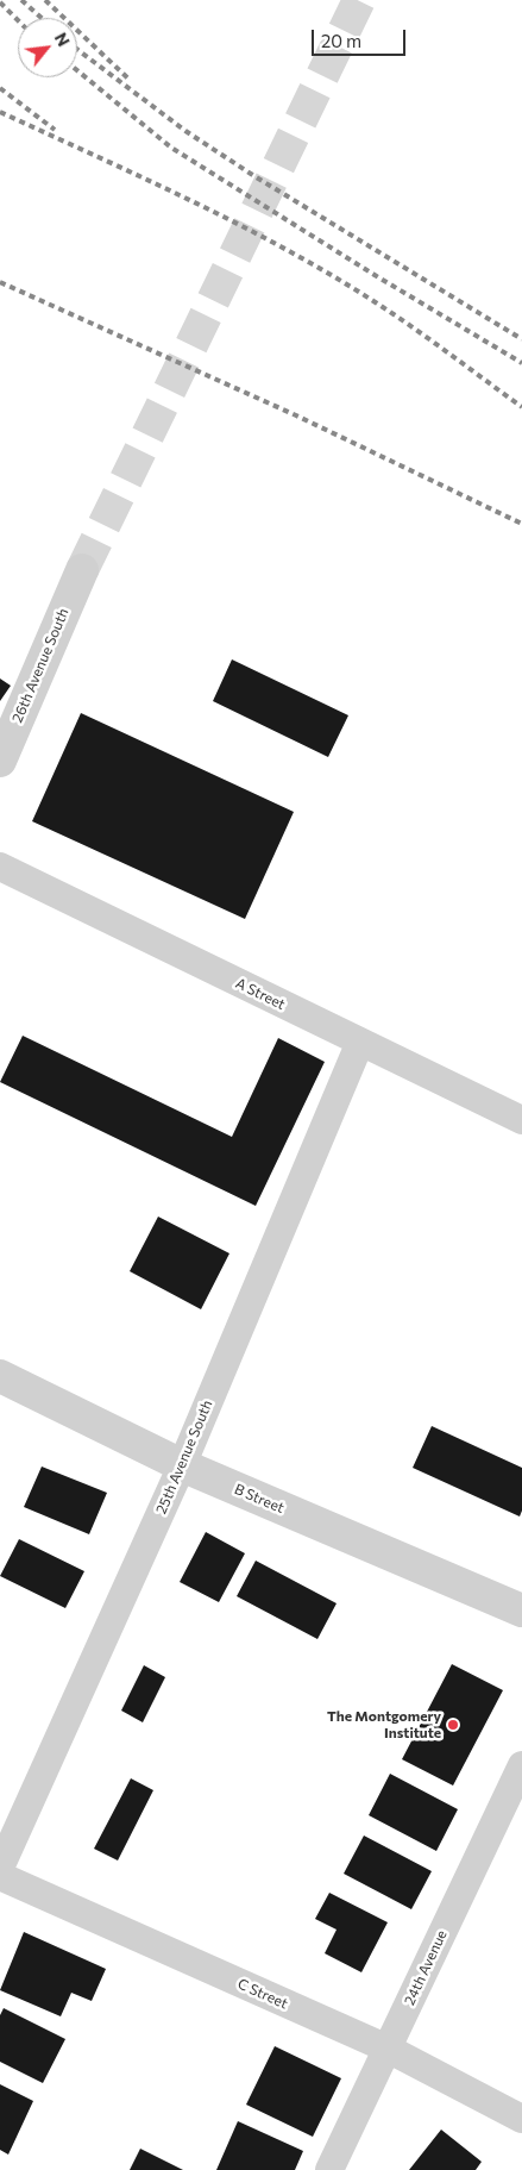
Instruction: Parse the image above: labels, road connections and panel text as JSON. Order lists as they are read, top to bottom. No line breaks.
{"streets":{"street":["26th Avenue South","A Street","25th Avenue South","B Street","24th Avenue","C Street"]},"crossings":[["A Street","25th Avenue South"],["25th Avenue South","B Street"],["24th Avenue","C Street"]],"places":["The Montgomery Institute"],"scale_bar":"20 m","north":"top right"}
